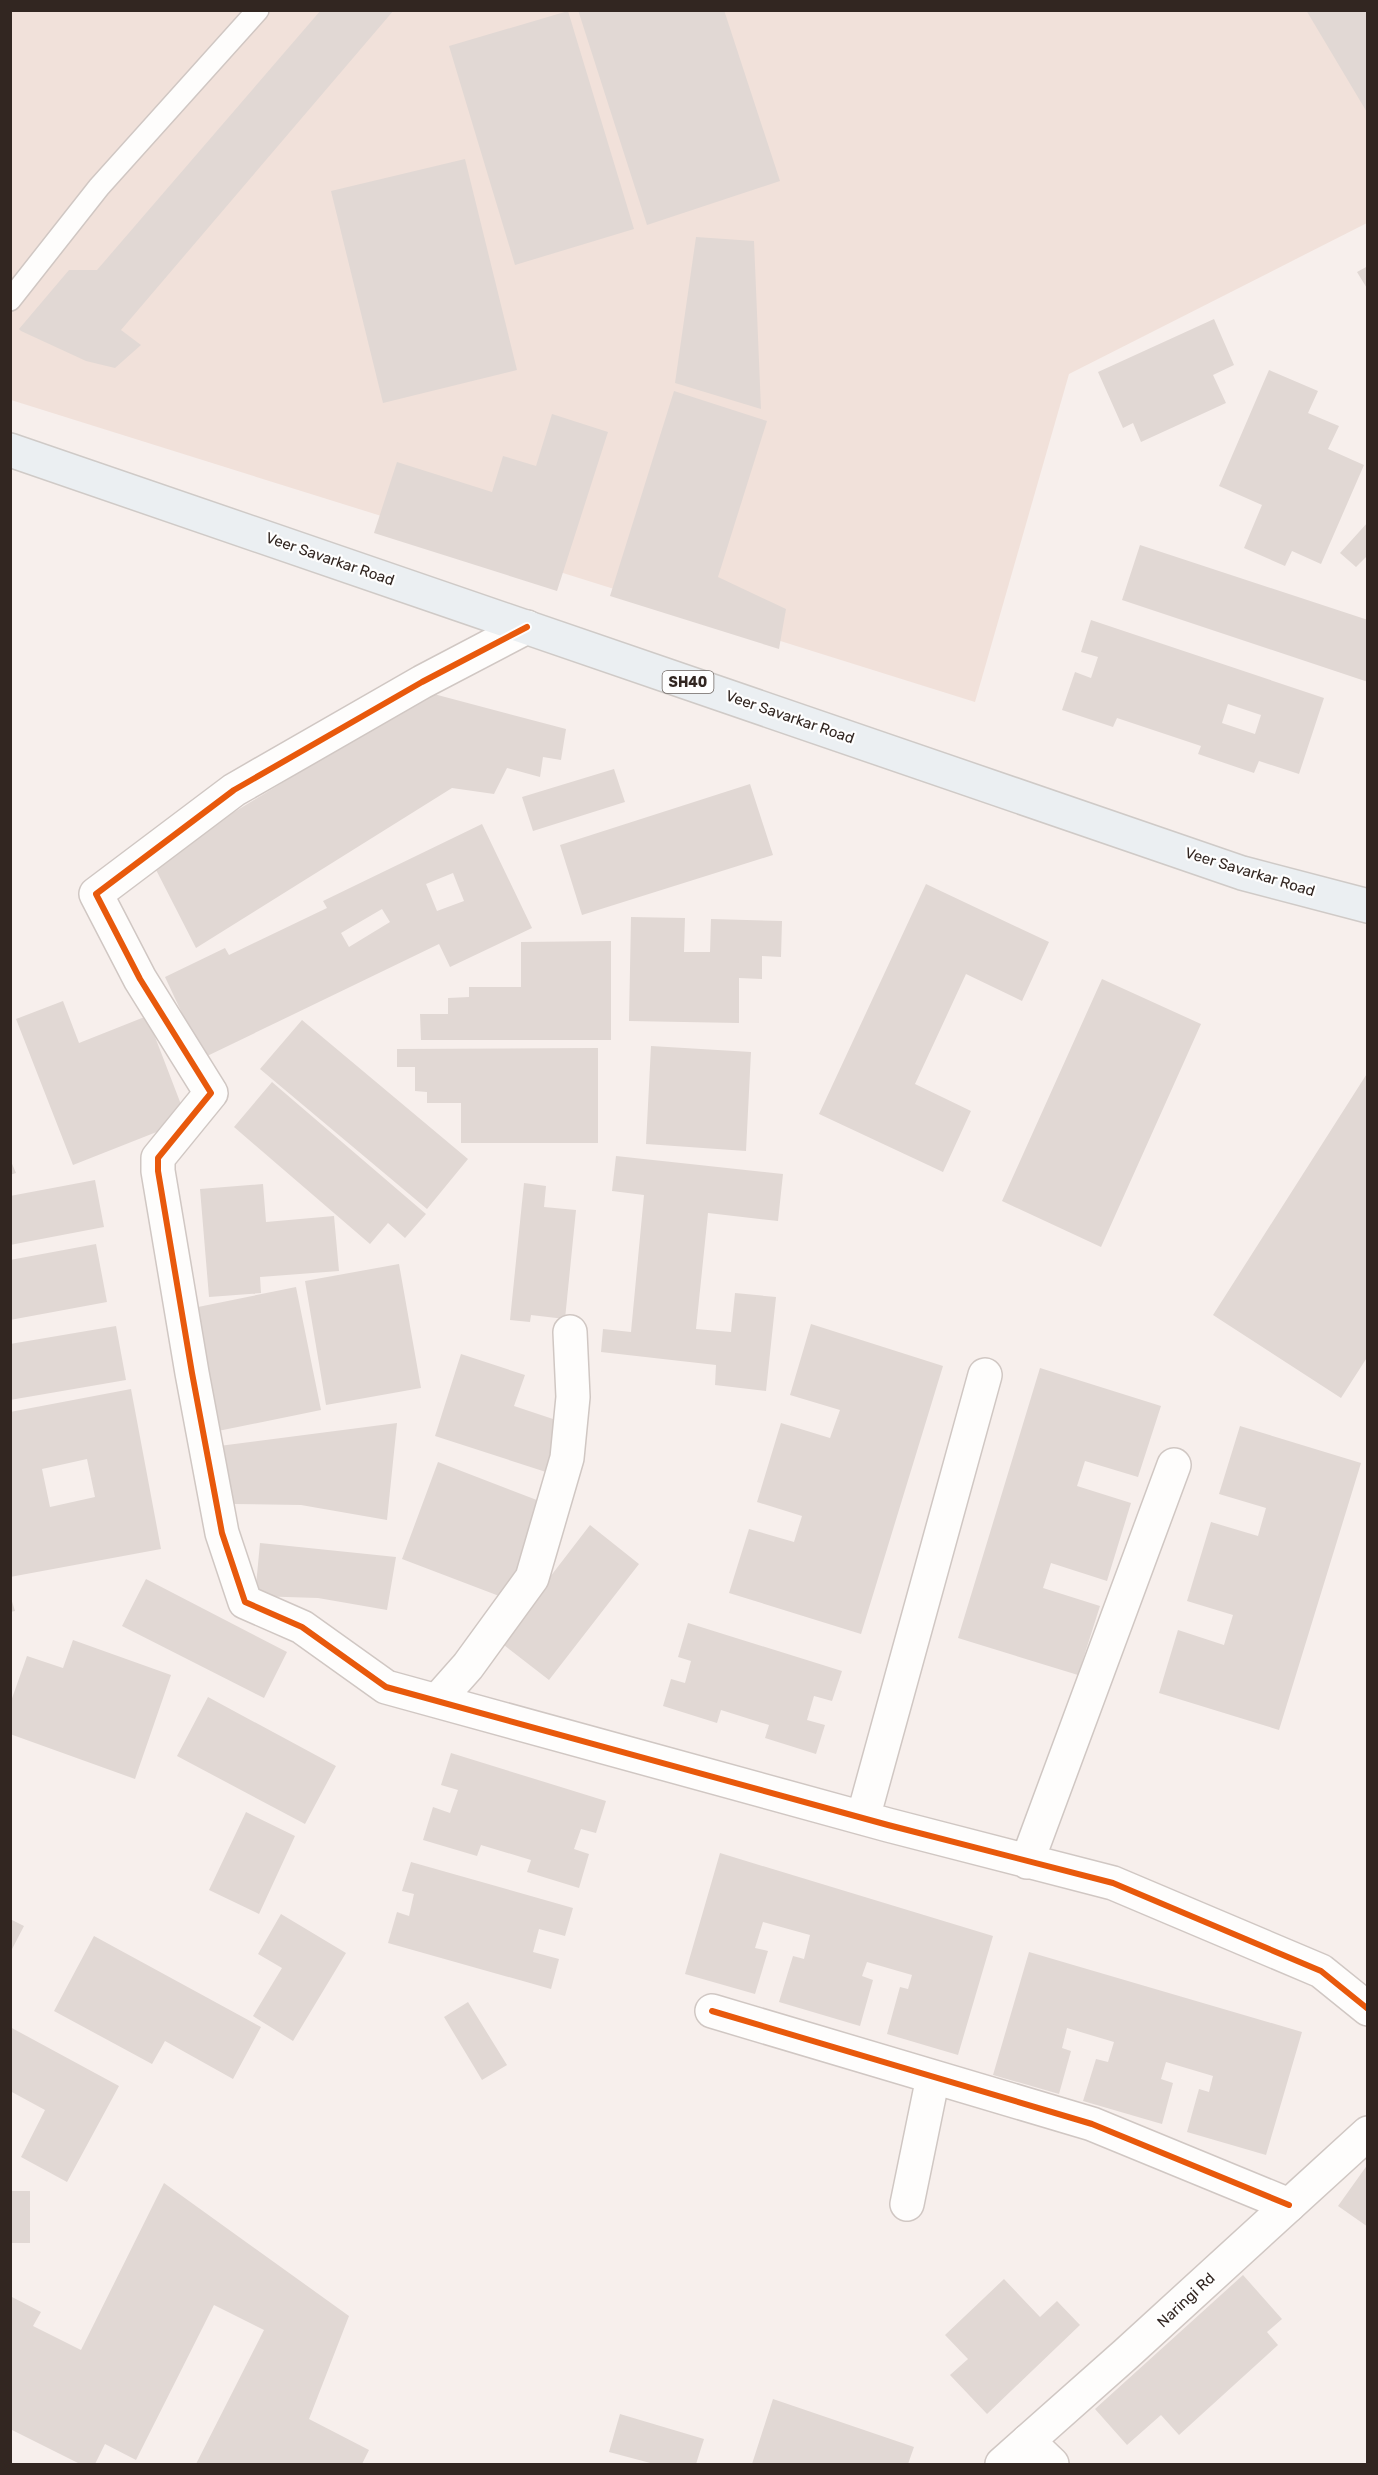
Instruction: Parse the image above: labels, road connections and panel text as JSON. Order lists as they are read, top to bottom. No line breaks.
{"streets":{"main road":["Veer Savarkar Road","SH40"],"street":["Naringi Rd"]}}
